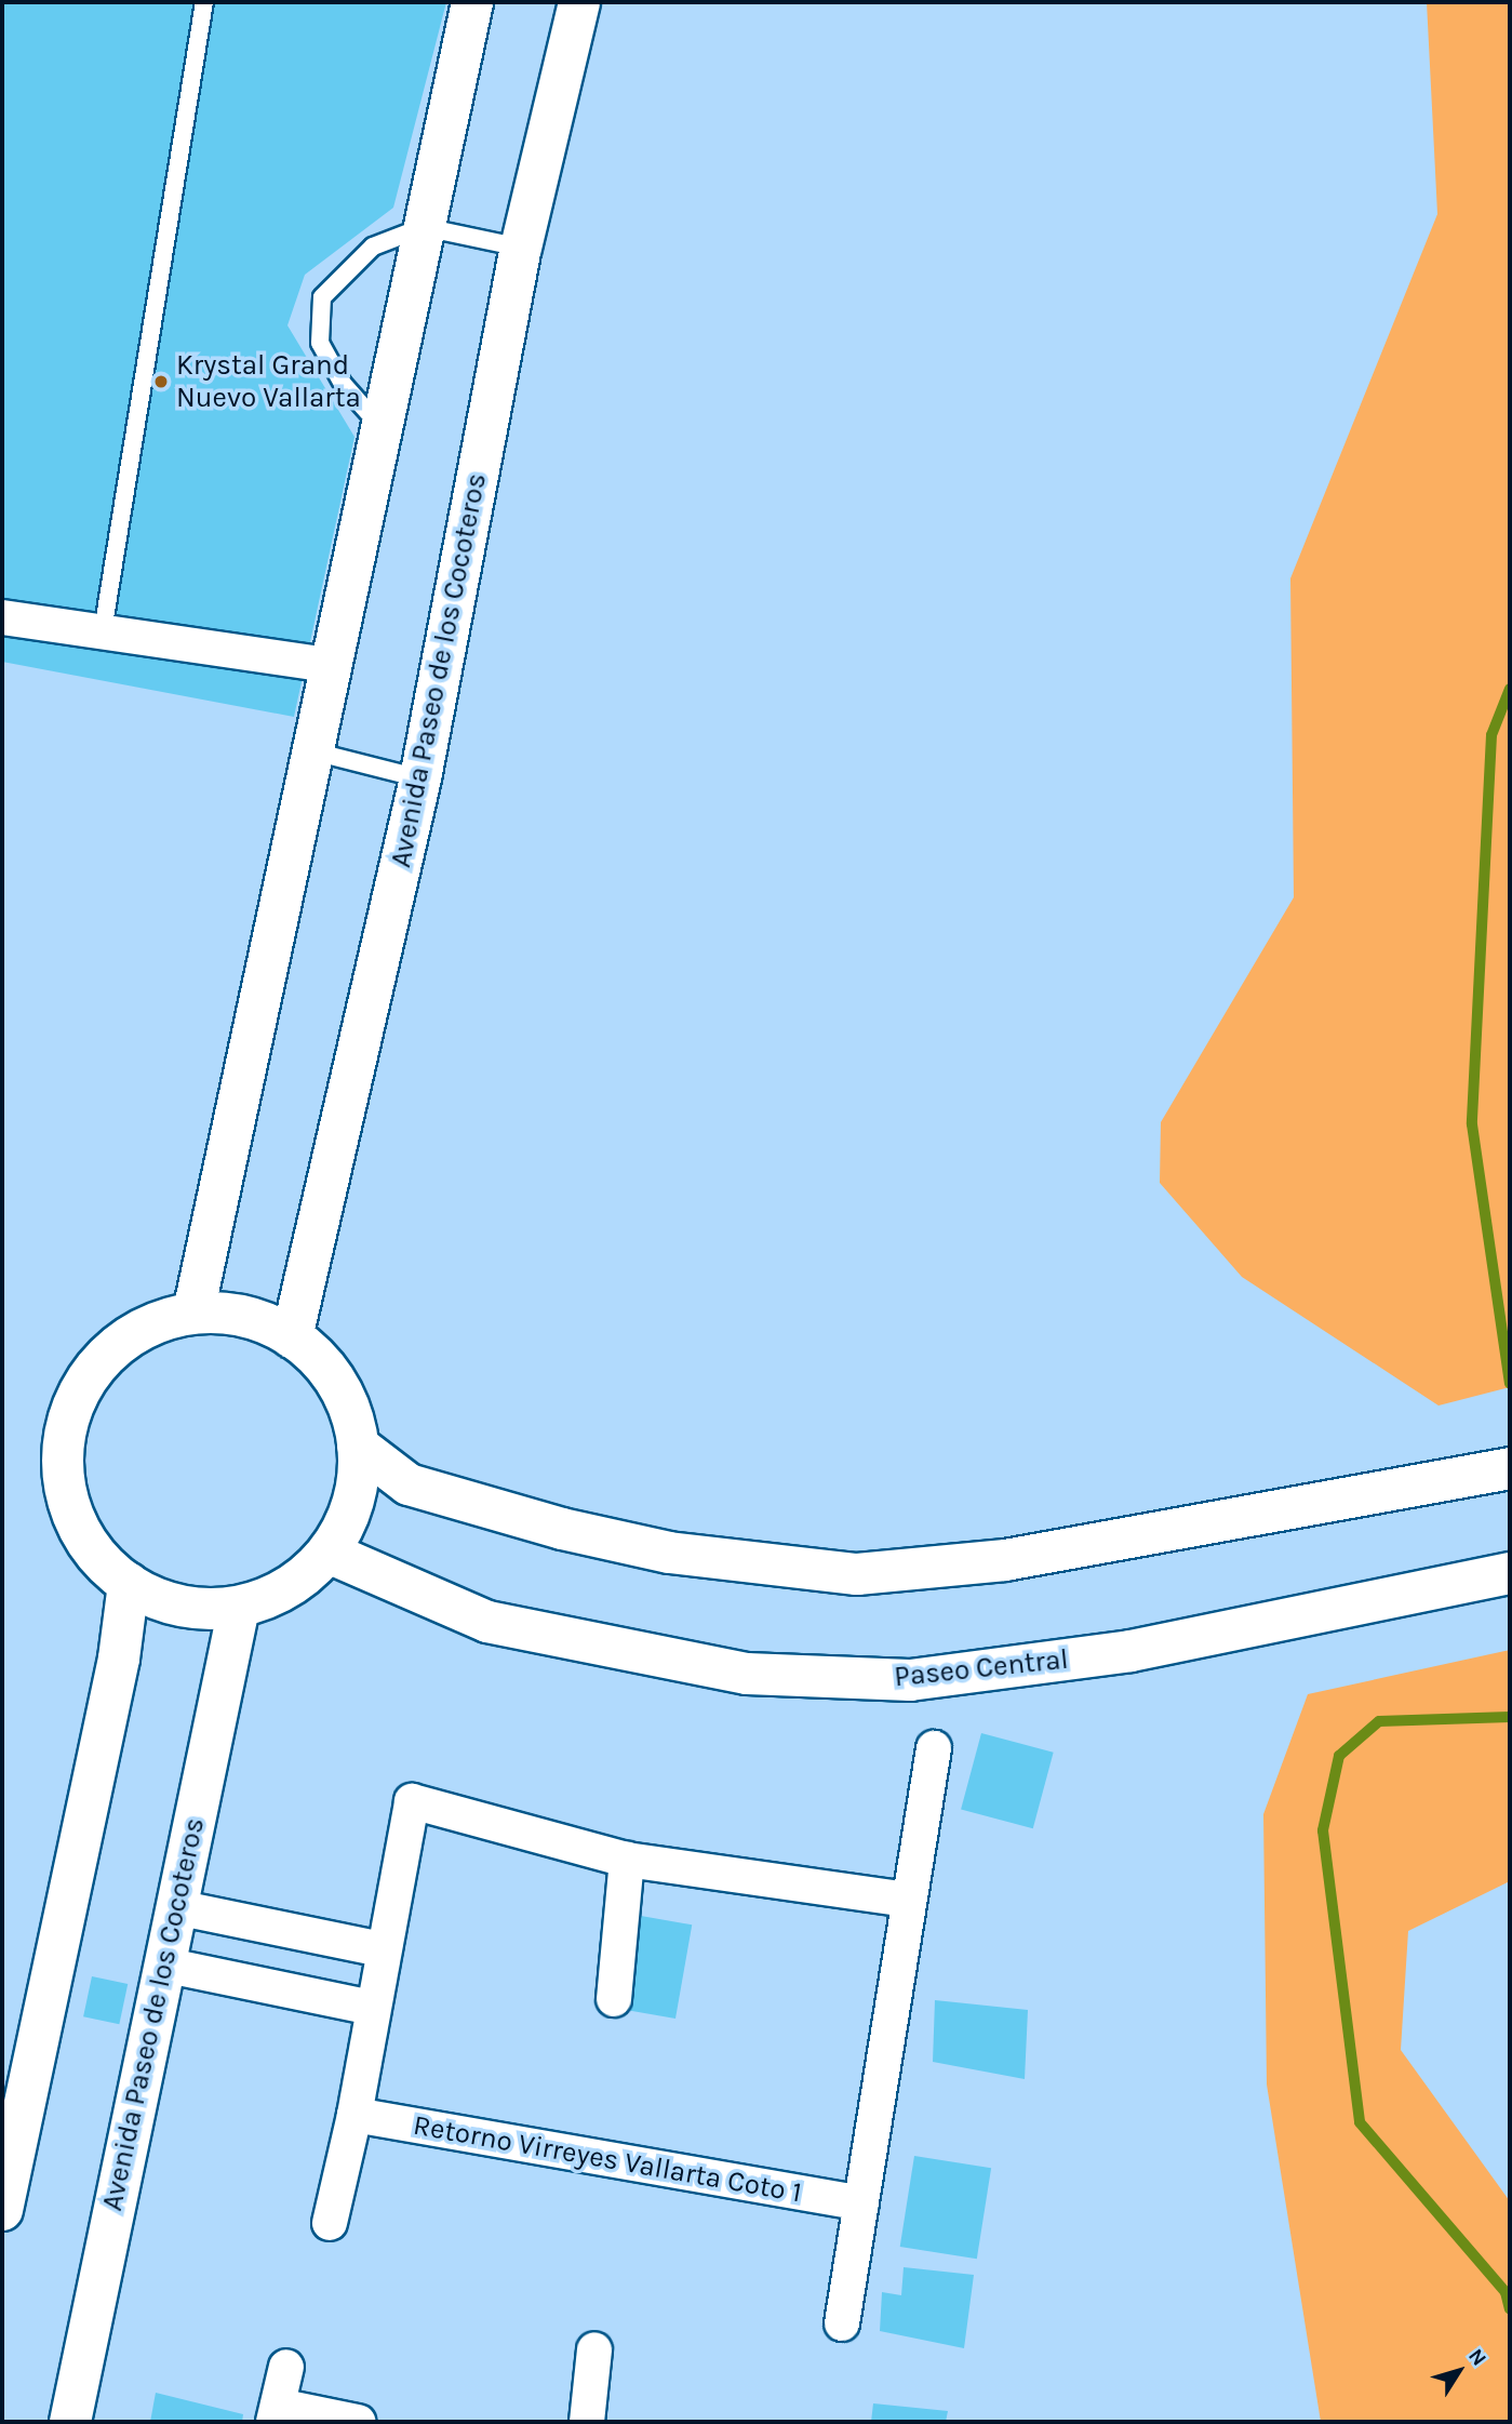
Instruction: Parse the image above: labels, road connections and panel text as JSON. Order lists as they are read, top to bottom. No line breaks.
{"streets":{"main road":["Avenida Paseo de los Cocoteros","Paseo Central"],"street":["Retorno Virreyes Vallarta Coto 1"]},"places":["Krystal Grand Nuevo Vallarta"],"north":"top right"}
